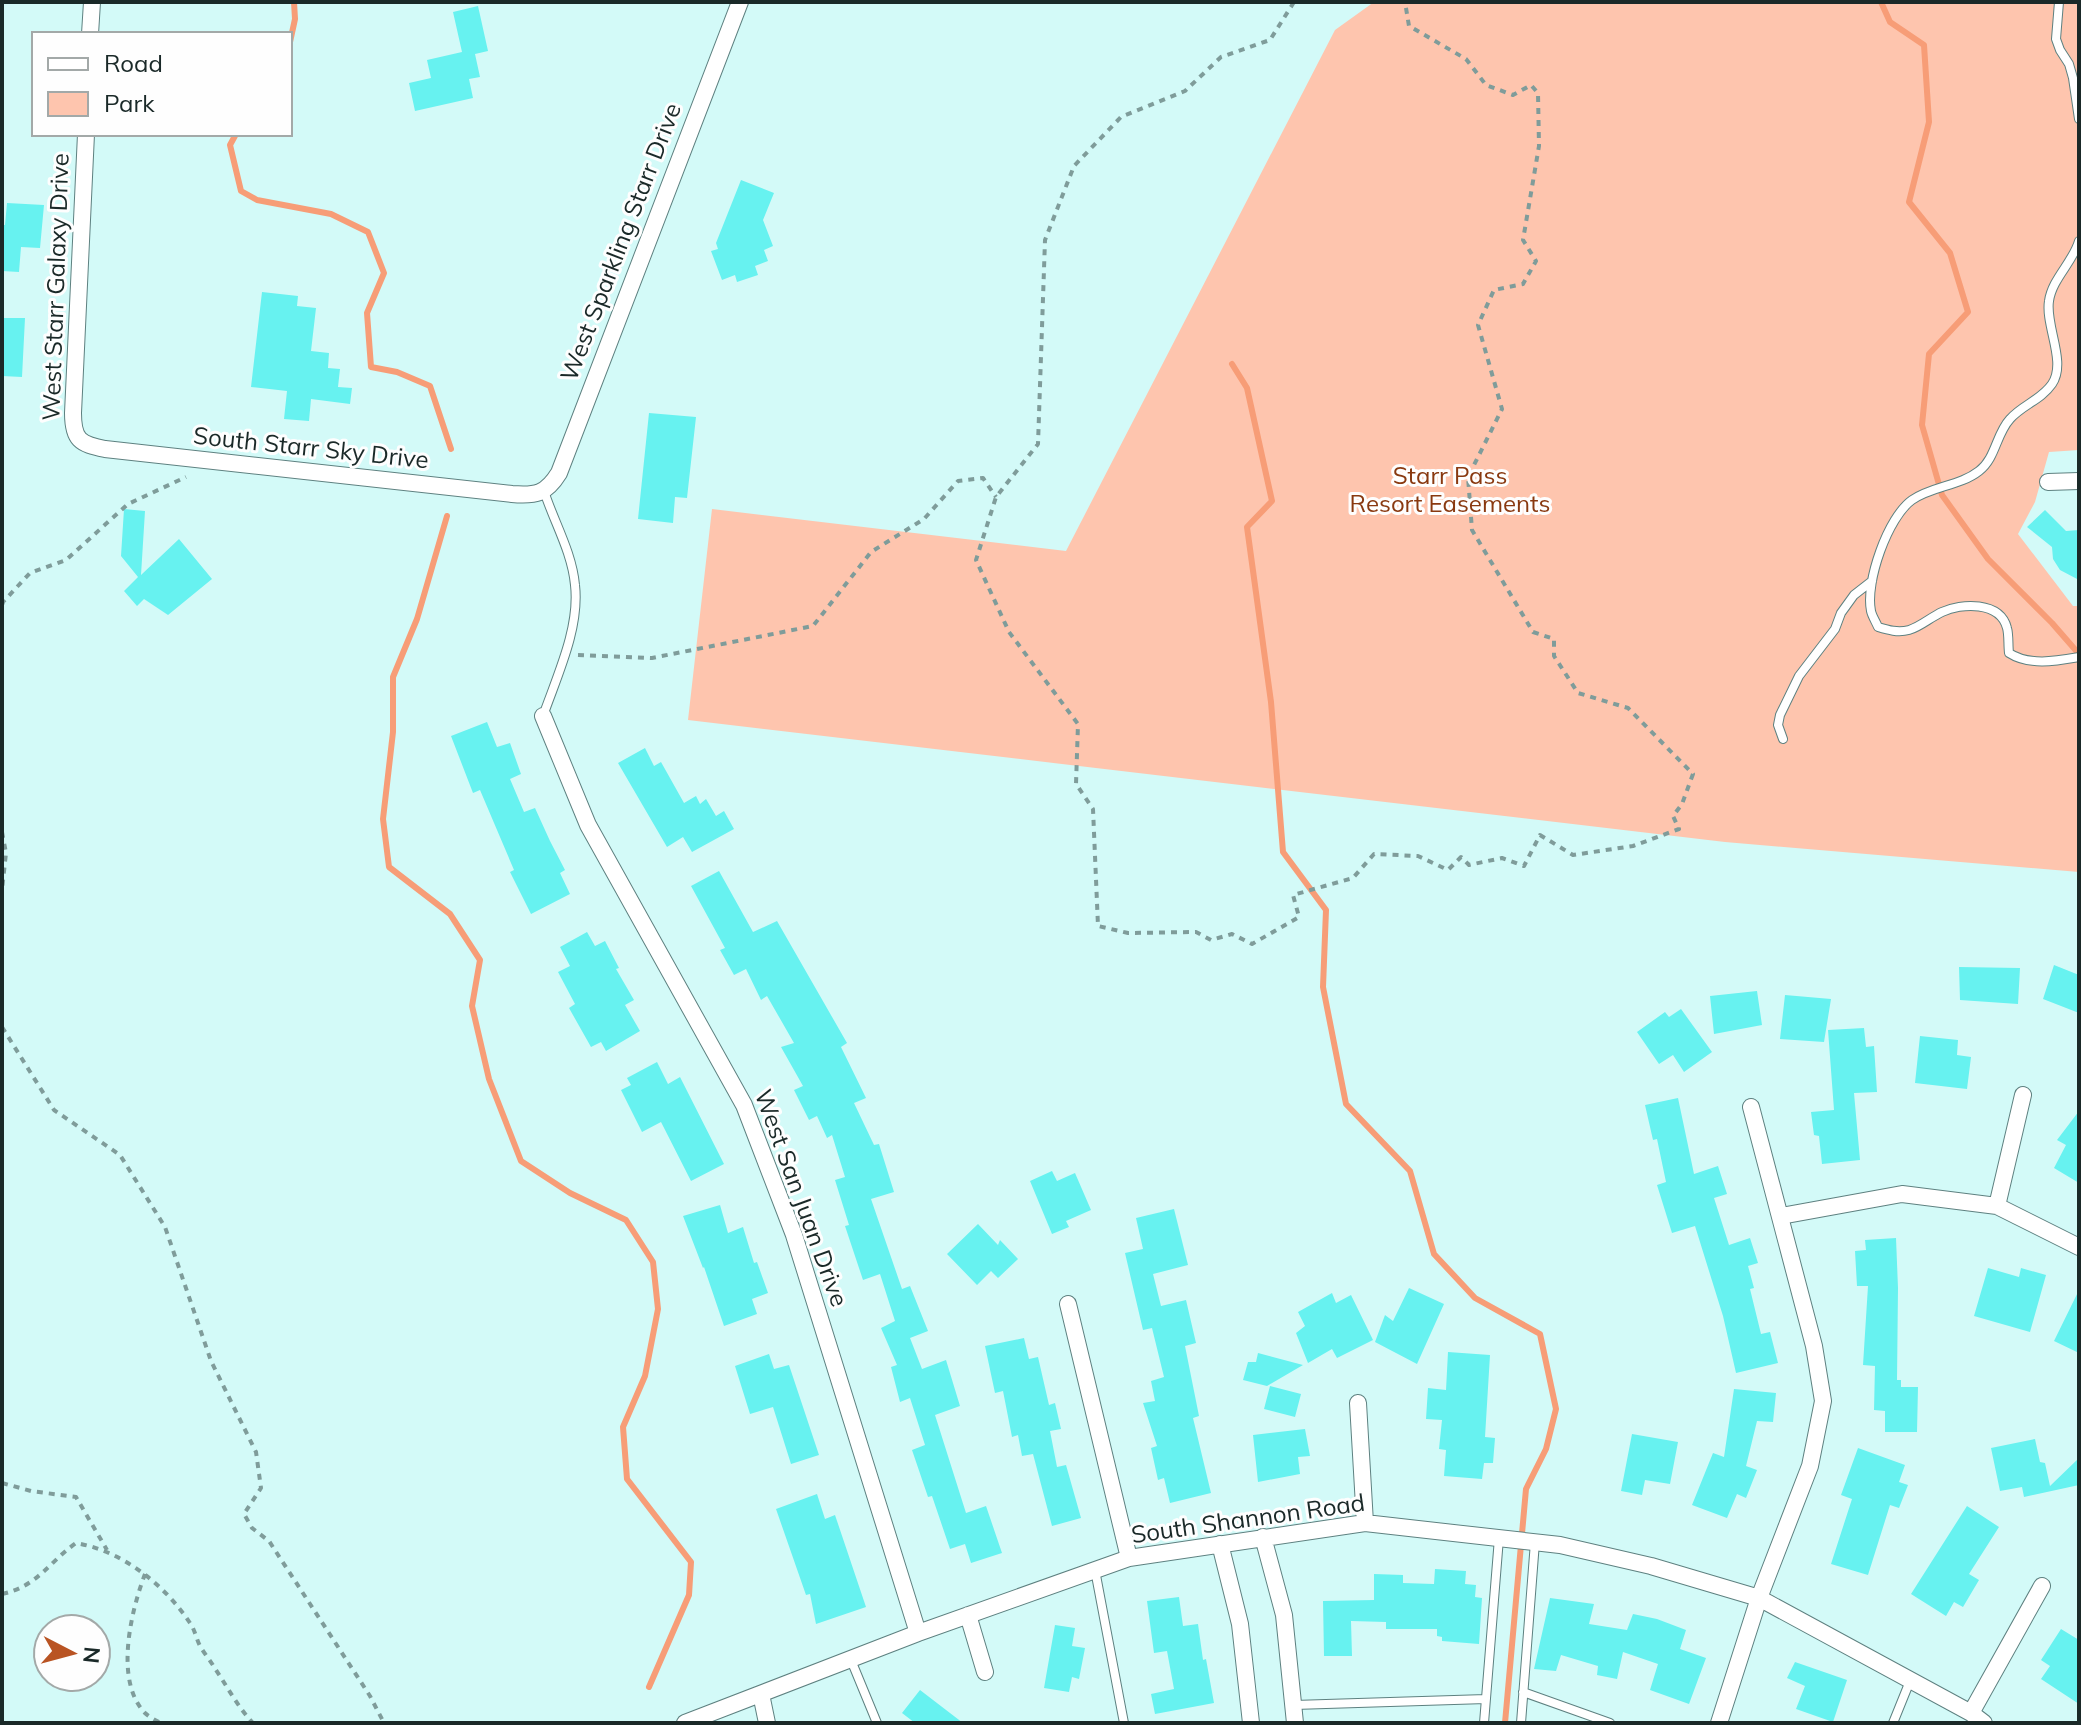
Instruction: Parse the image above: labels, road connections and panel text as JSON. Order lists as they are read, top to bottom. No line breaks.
{"streets":{"street":["West Sparkling Starr Drive","West Starr Galaxy Drive","South Starr Sky Drive","West San Juan Drive","South Shannon Road"]},"crossings":[["West Sparkling Starr Drive","South Starr Sky Drive"],["West Starr Galaxy Drive","South Starr Sky Drive"],["West San Juan Drive","South Shannon Road"]],"parks":["Starr Pass Resort Easements"],"legend":["Road","Park"],"north":"right"}
